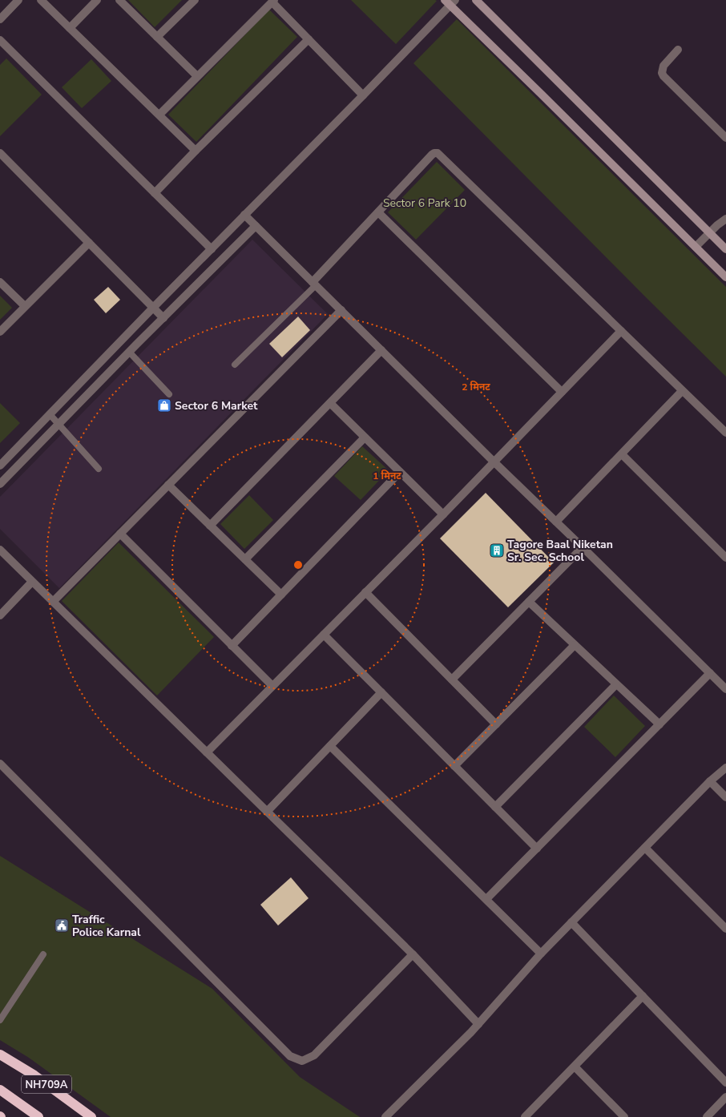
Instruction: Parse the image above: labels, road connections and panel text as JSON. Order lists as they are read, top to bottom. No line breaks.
{"streets":{"highway":["NH709A"]},"parks":["Sector 6 Park 10"],"places":{"shop":["Sector 6 Market"],"building":["Tagore Baal Niketan Sr. Sec. School"],"public building":["Traffic Police Karnal"]},"rings":["2 मिनट","1 मिनट"]}
